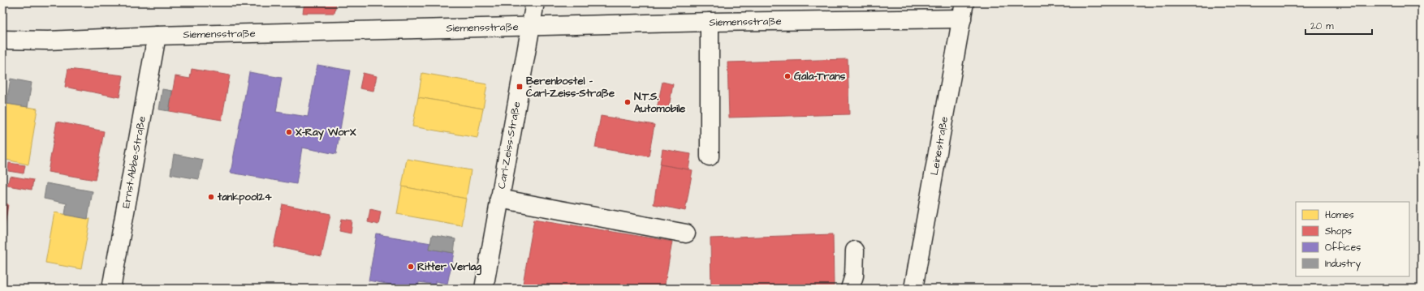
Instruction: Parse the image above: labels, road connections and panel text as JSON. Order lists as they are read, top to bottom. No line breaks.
{"streets":{"street":["Siemensstraße","Carl-Zeiss-Straße","Leinestraße","Ernst-Abbe-Straße"]},"crossings":[["Siemensstraße","Carl-Zeiss-Straße"],["Siemensstraße","Leinestraße"],["Siemensstraße","Ernst-Abbe-Straße"]],"places":{"other":["Gala-Trans","N.T.S. Automobile","X-Ray WorX","tankpool24","Ritter Verlag"],"transit":["Berenbostel - Carl-Zeiss-Straße"]},"legend":["Homes","Shops","Offices","Industry"],"scale_bar":"20 m"}
